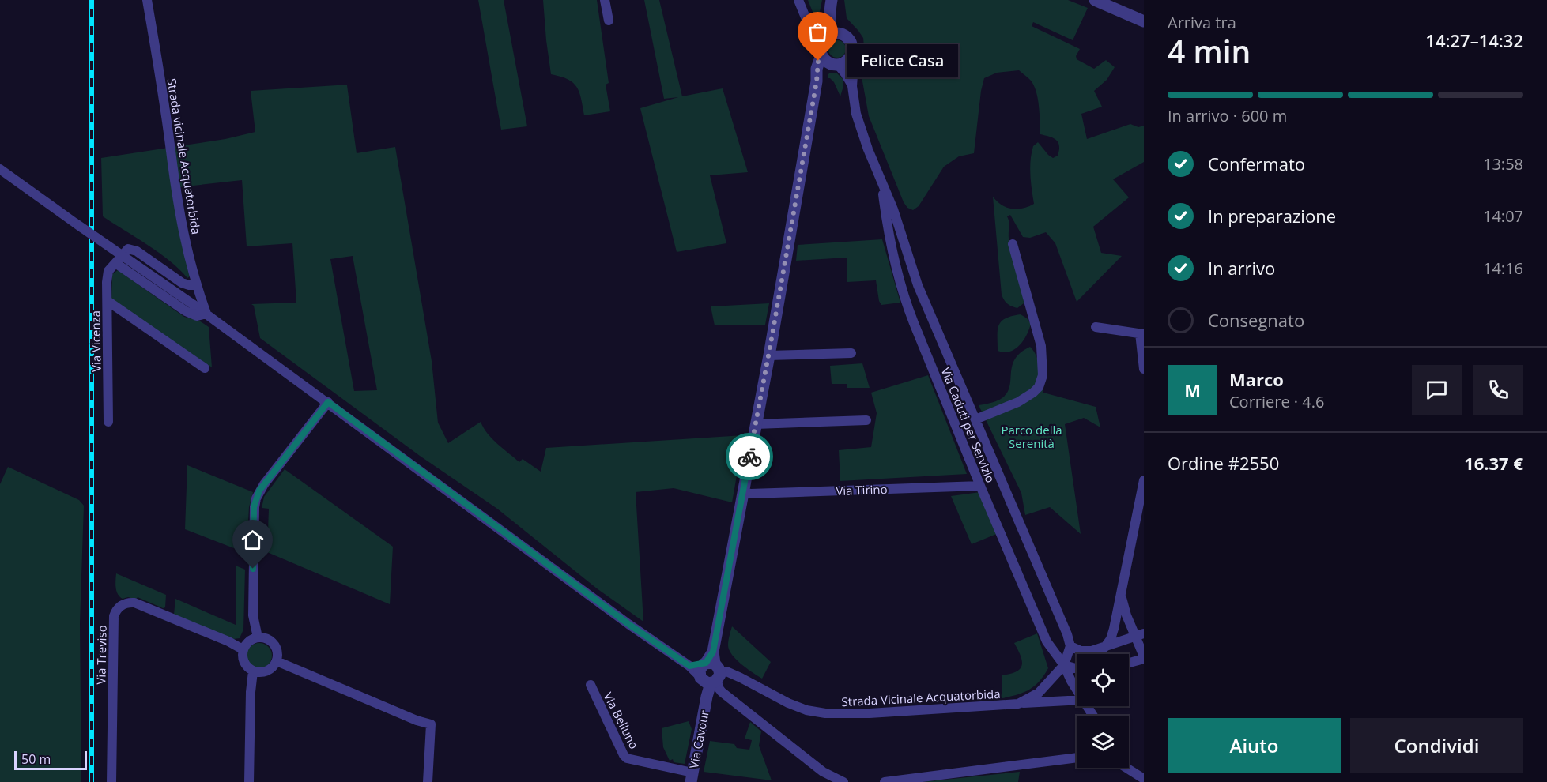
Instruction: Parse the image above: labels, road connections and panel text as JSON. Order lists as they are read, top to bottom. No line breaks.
{"streets":{"street":["Strada vicinale Acquatorbida","Via Vicenza","Via Caduti per Servizio","Via Tirino","Via Treviso","Strada Vicinale Acquatorbida","Via Belluno","Via Cavour"]},"crossings":[["Via Caduti per Servizio","Via Tirino"],["Via Caduti per Servizio","Strada Vicinale Acquatorbida"],["Strada Vicinale Acquatorbida","Via Cavour"],["Via Belluno","Via Cavour"]],"parks":["Parco della Serenità"],"places":["Felice Casa"],"scale_bar":"50 m","page":{"heading":["4 min","Arriva tra","14:27–14:32"],"panel":["Marco","Corriere · 4.6","Ordine #2550","16.37 €"],"bubble":"Felice Casa","bar":"In arrivo · 600 m","list":[["Confermato","13:58"],["In preparazione","14:07"],["In arrivo","14:16"],"Consegnato"],"round":"M","buttons":["Aiuto","Condividi"],"scale":"50 m"}}
